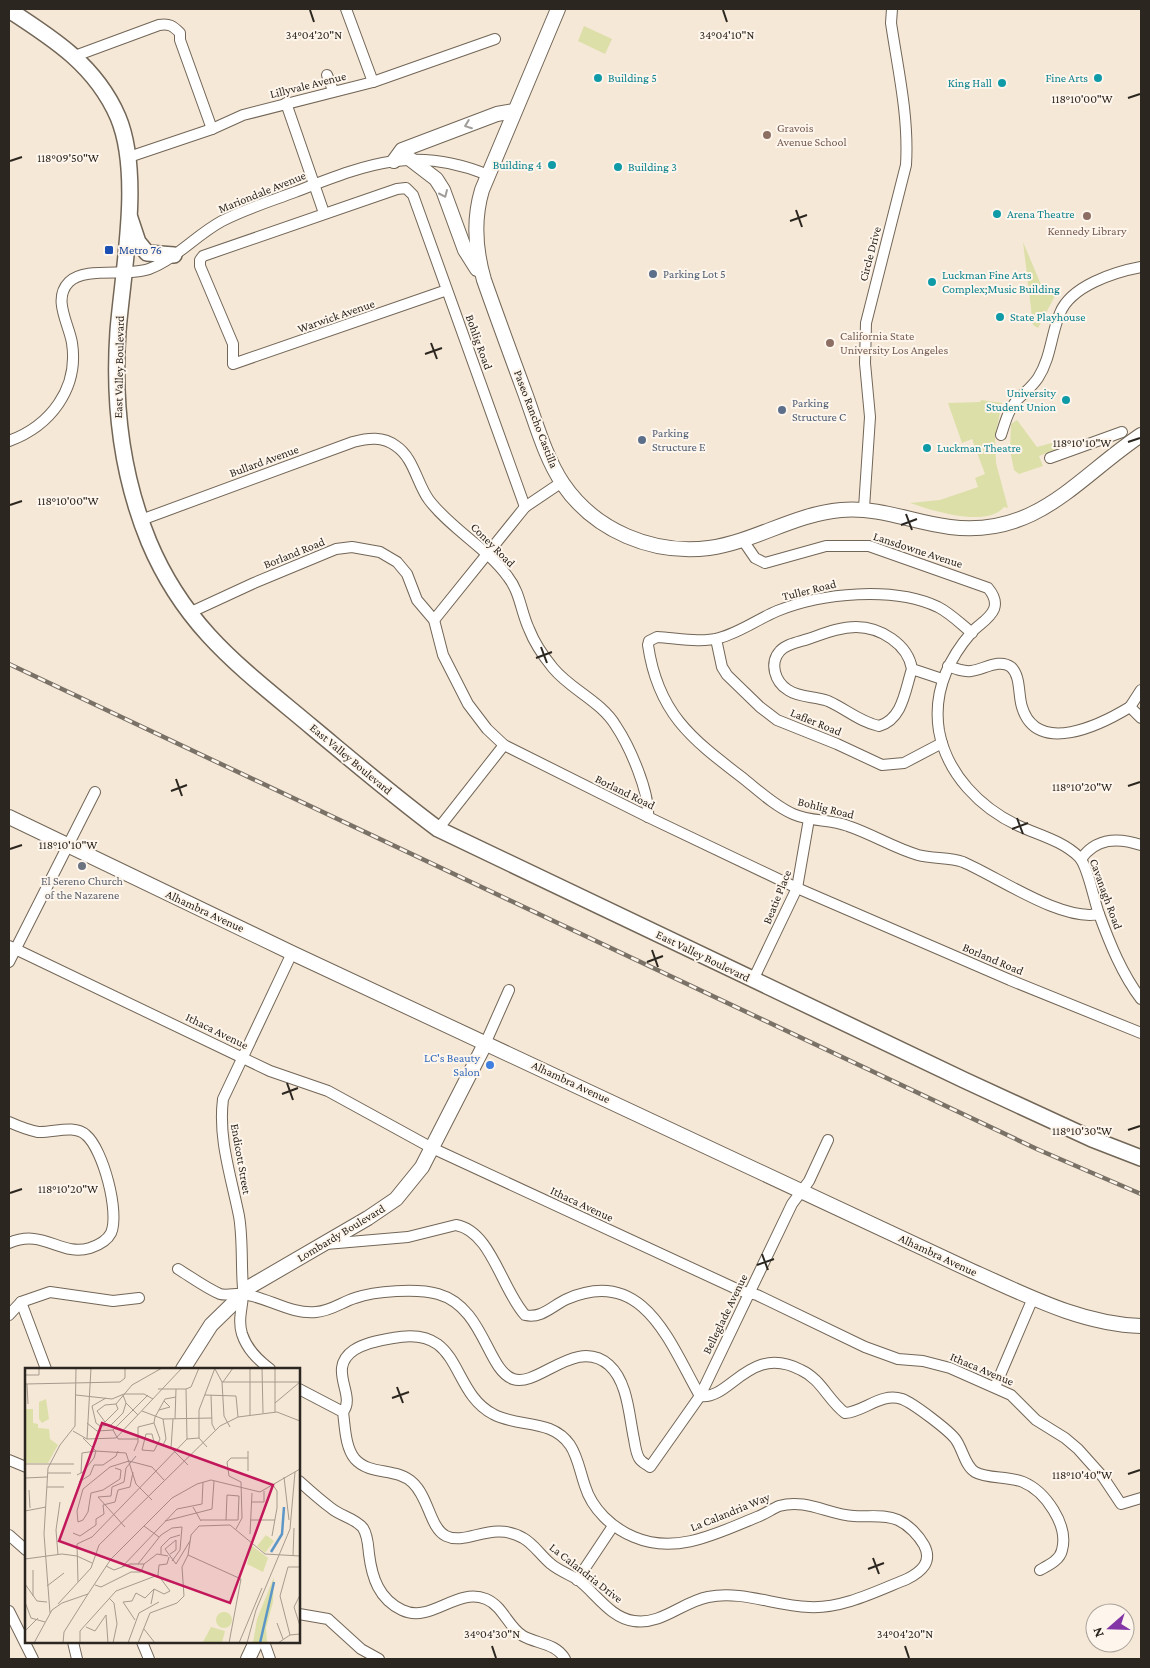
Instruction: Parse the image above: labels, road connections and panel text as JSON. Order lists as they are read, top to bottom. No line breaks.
{"streets":{"main road":["East Valley Boulevard"],"street":["Lillyvale Avenue","Mariondale Avenue","Circle Drive","Warwick Avenue","Bohlig Road","Paseo Rancho Castilla","Bullard Avenue","Coney Road","Lansdowne Avenue","Borland Road","Tuller Road","Lafler Road","Cavanagh Road","Beatie Place","Alhambra Avenue","Ithaca Avenue","Endicott Street","Lombardy Boulevard","Belleglade Avenue","La Calandria Way","La Calandria Drive"]},"crossings":[["Lillyvale Avenue","East Valley Boulevard"],["Mariondale Avenue","East Valley Boulevard"],["Mariondale Avenue","Paseo Rancho Castilla"],["Circle Drive","Paseo Rancho Castilla"],["Warwick Avenue","Bohlig Road"],["Bohlig Road","Tuller Road"],["Bohlig Road","Cavanagh Road"],["Bohlig Road","Beatie Place"],["East Valley Boulevard","Bullard Avenue"],["East Valley Boulevard","Borland Road"],["East Valley Boulevard","Beatie Place"],["Paseo Rancho Castilla","Lansdowne Avenue"],["Bullard Avenue","Coney Road"],["Coney Road","Borland Road"],["Lansdowne Avenue","Tuller Road"],["Lansdowne Avenue","Cavanagh Road"],["Borland Road","Beatie Place"],["Tuller Road","Lafler Road"],["Lafler Road","Cavanagh Road"],["Alhambra Avenue","Endicott Street"],["Alhambra Avenue","Lombardy Boulevard"],["Alhambra Avenue","Belleglade Avenue"],["Ithaca Avenue","Endicott Street"],["Ithaca Avenue","Lombardy Boulevard"],["Ithaca Avenue","Belleglade Avenue"],["Endicott Street","Lombardy Boulevard"],["Endicott Street","Belleglade Avenue"],["Lombardy Boulevard","Belleglade Avenue"],["La Calandria Way","La Calandria Drive"]],"places":{"other":["Building 5","Fine Arts","King Hall","Gravois Avenue School","Building 4","Building 3","Arena Theatre","Kennedy Library","Parking Lot 5","Luckman Fine Arts Complex;Music Building","State Playhouse","California State University Los Angeles","University Student Union","Parking Structure C","Parking Structure E","Luckman Theatre","El Sereno Church of the Nazarene","LC's Beauty Salon"],"transit":["Metro 76"]},"north":"left","coordinates":["34°04'20\"N","34°04'10\"N","118°10'00\"W","118°09'50\"W","118°10'10\"W","118°10'20\"W","118°10'30\"W","118°10'40\"W","34°04'30\"N"]}
